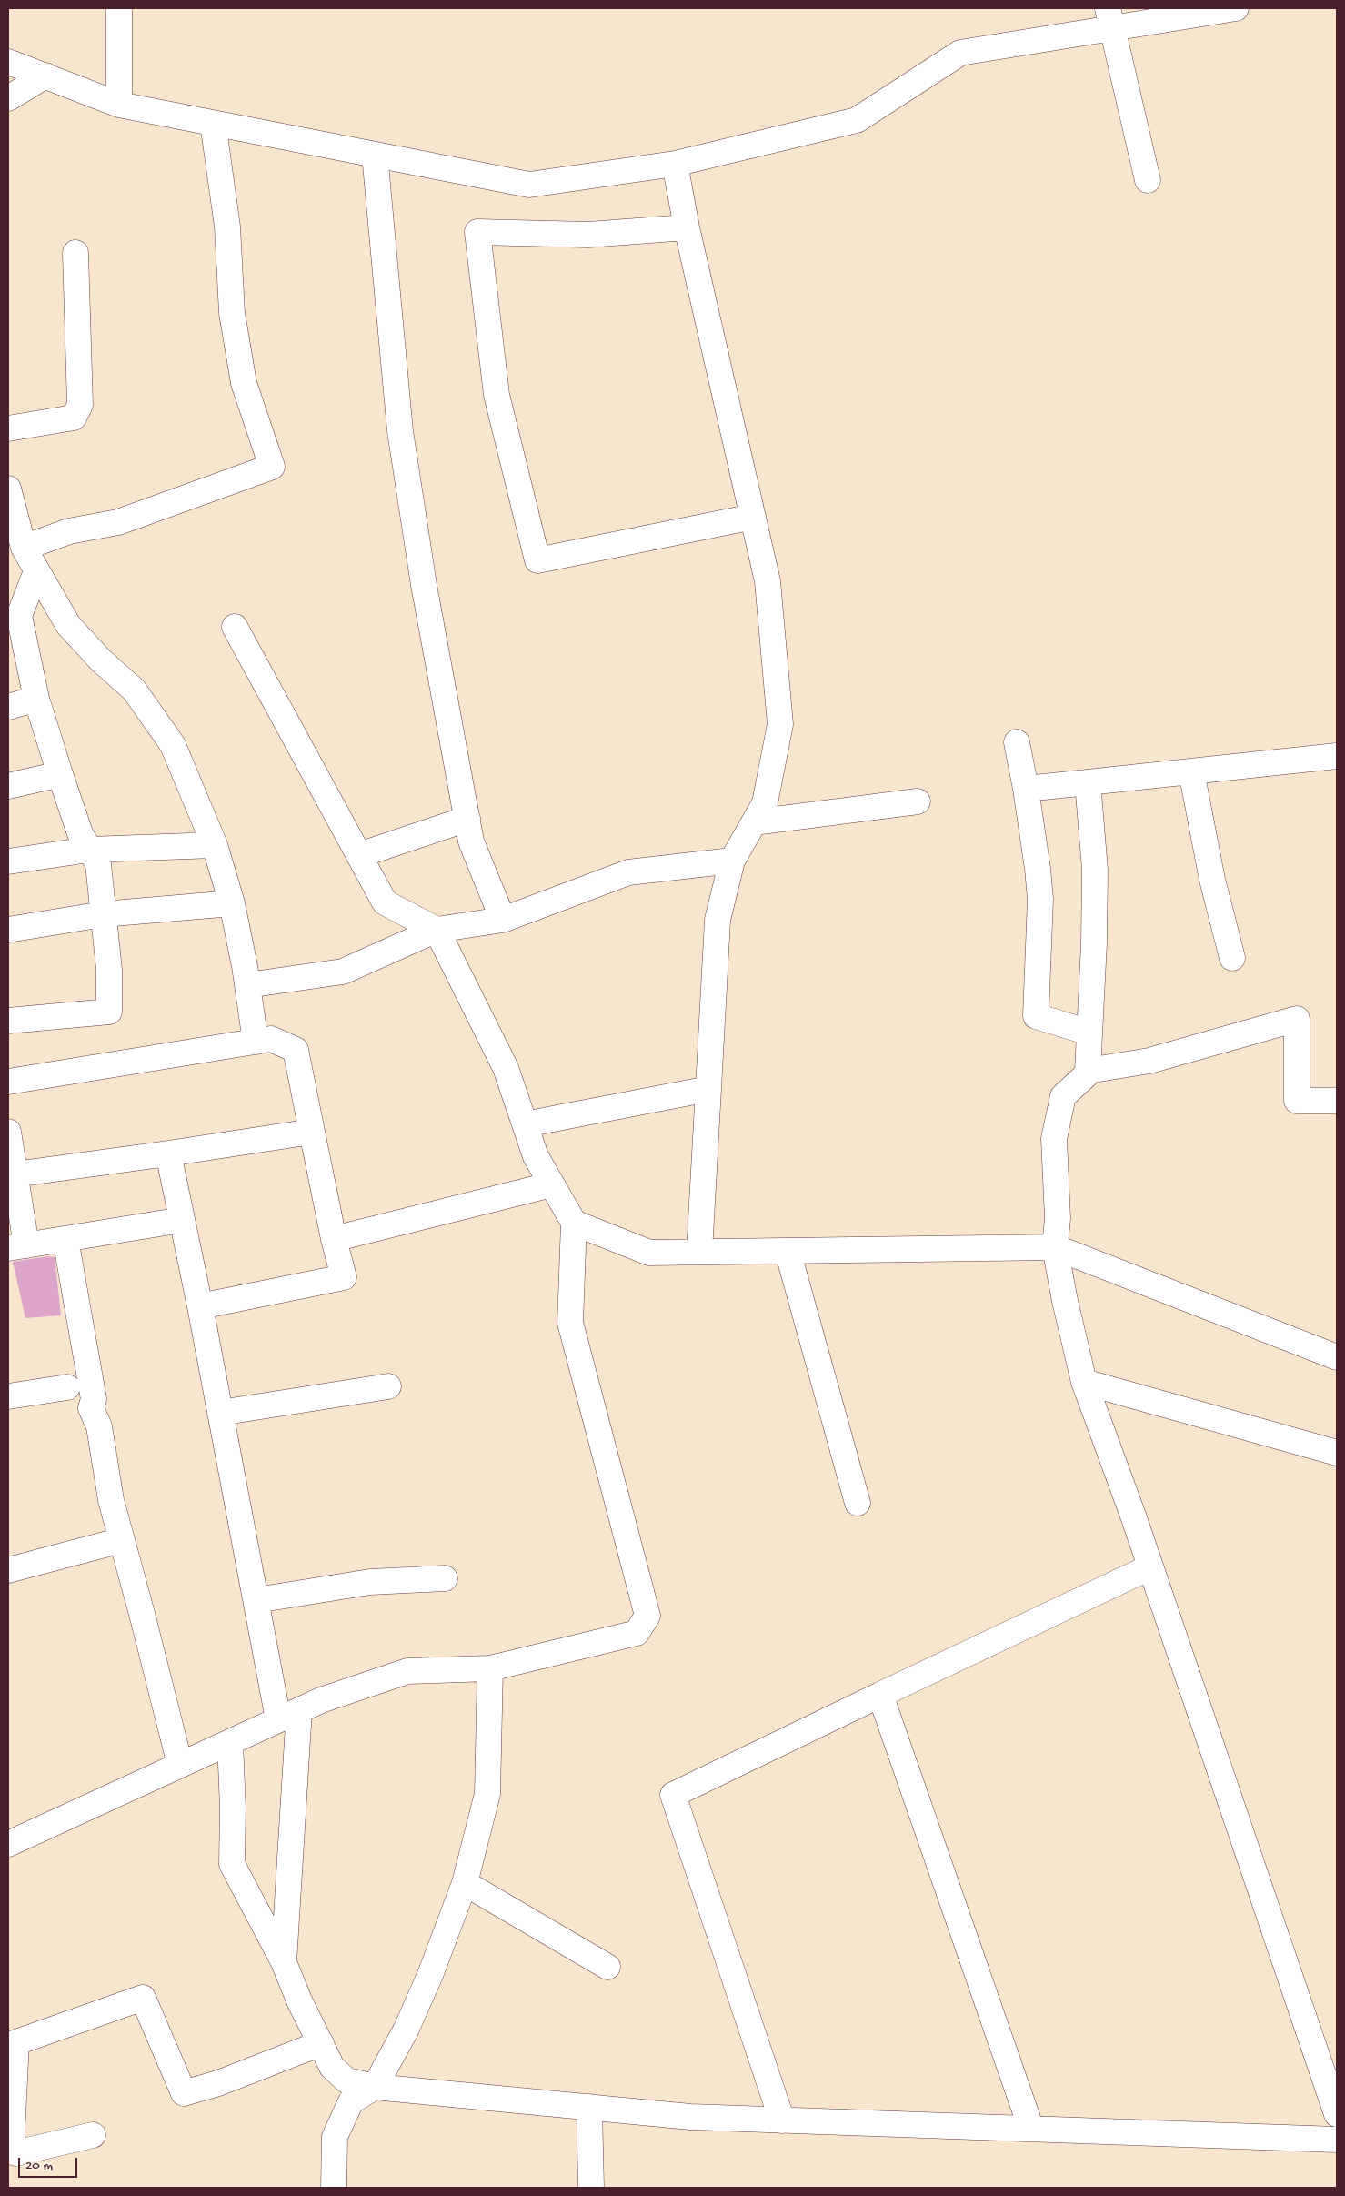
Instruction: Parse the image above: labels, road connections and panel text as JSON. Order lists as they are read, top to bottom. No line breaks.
{"scale_bar":"20 m"}
